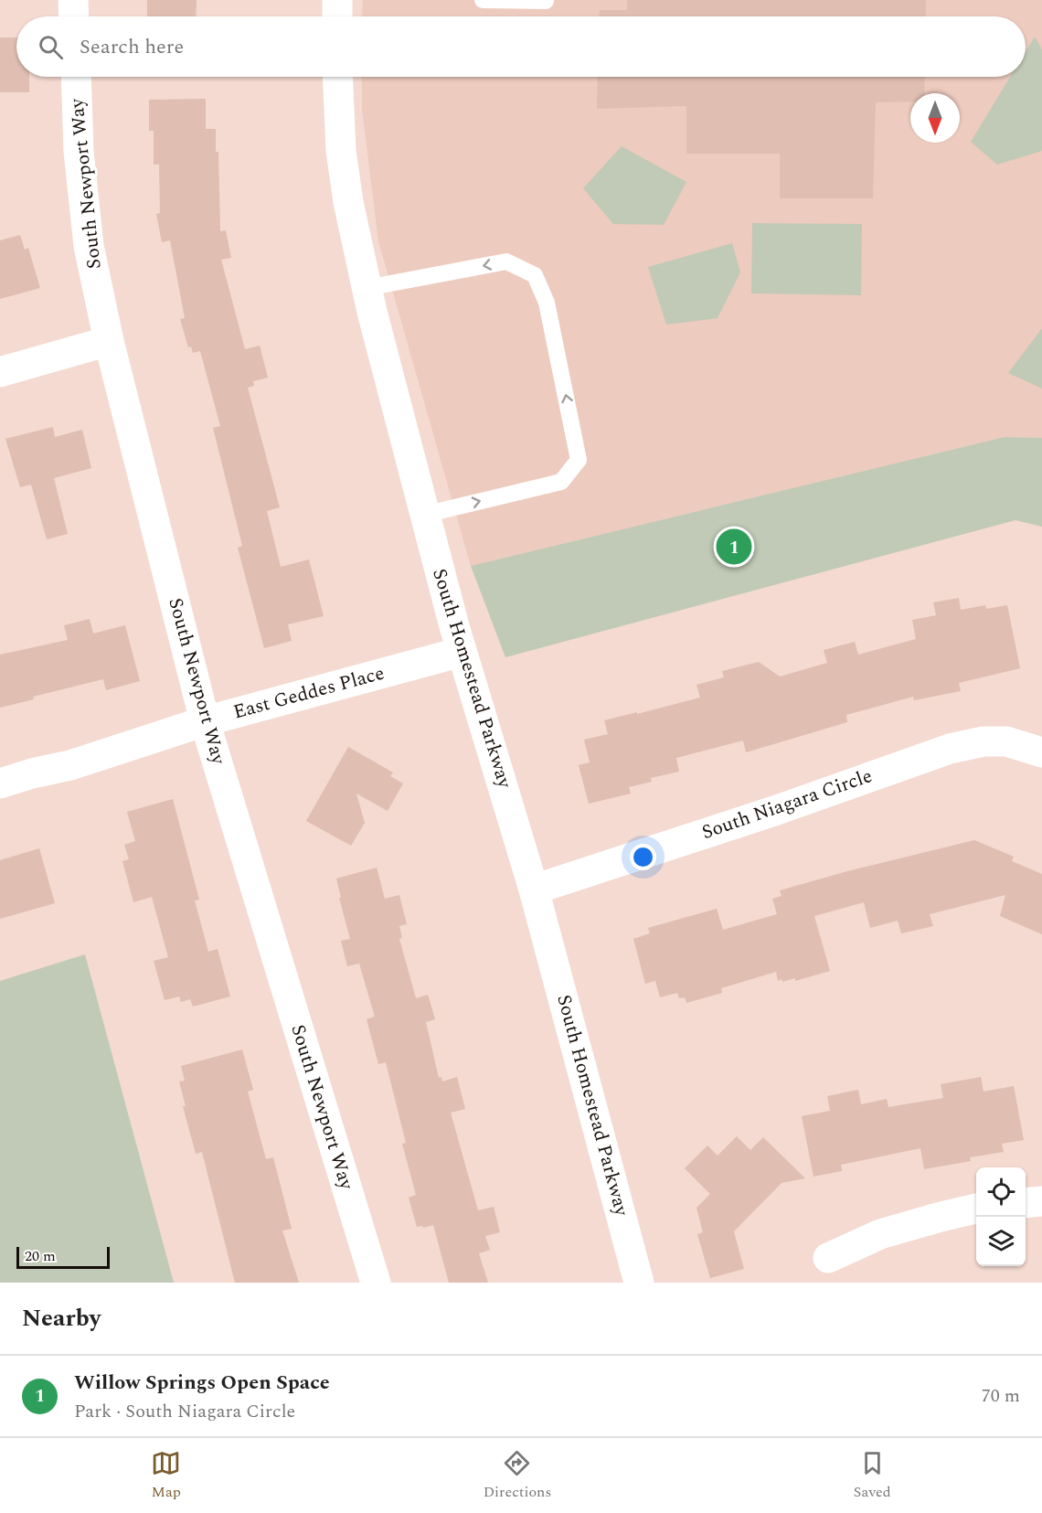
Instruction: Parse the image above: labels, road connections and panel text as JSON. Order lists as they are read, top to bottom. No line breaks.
{"streets":{"street":["South Newport Way","South Homestead Parkway","East Geddes Place","South Niagara Circle"]},"crossings":[["South Newport Way","East Geddes Place"],["South Homestead Parkway","East Geddes Place"],["South Homestead Parkway","South Niagara Circle"]],"scale_bar":"20 m","north":"bottom","page":{"search":"Search here","pins":"1","scale":"20 m","heading":"Nearby","list":[{"mark":"1","name":"Willow Springs Open Space","note":"Park · South Niagara Circle","value":"70 m"}],"nav":["Map","Directions","Saved"]}}
